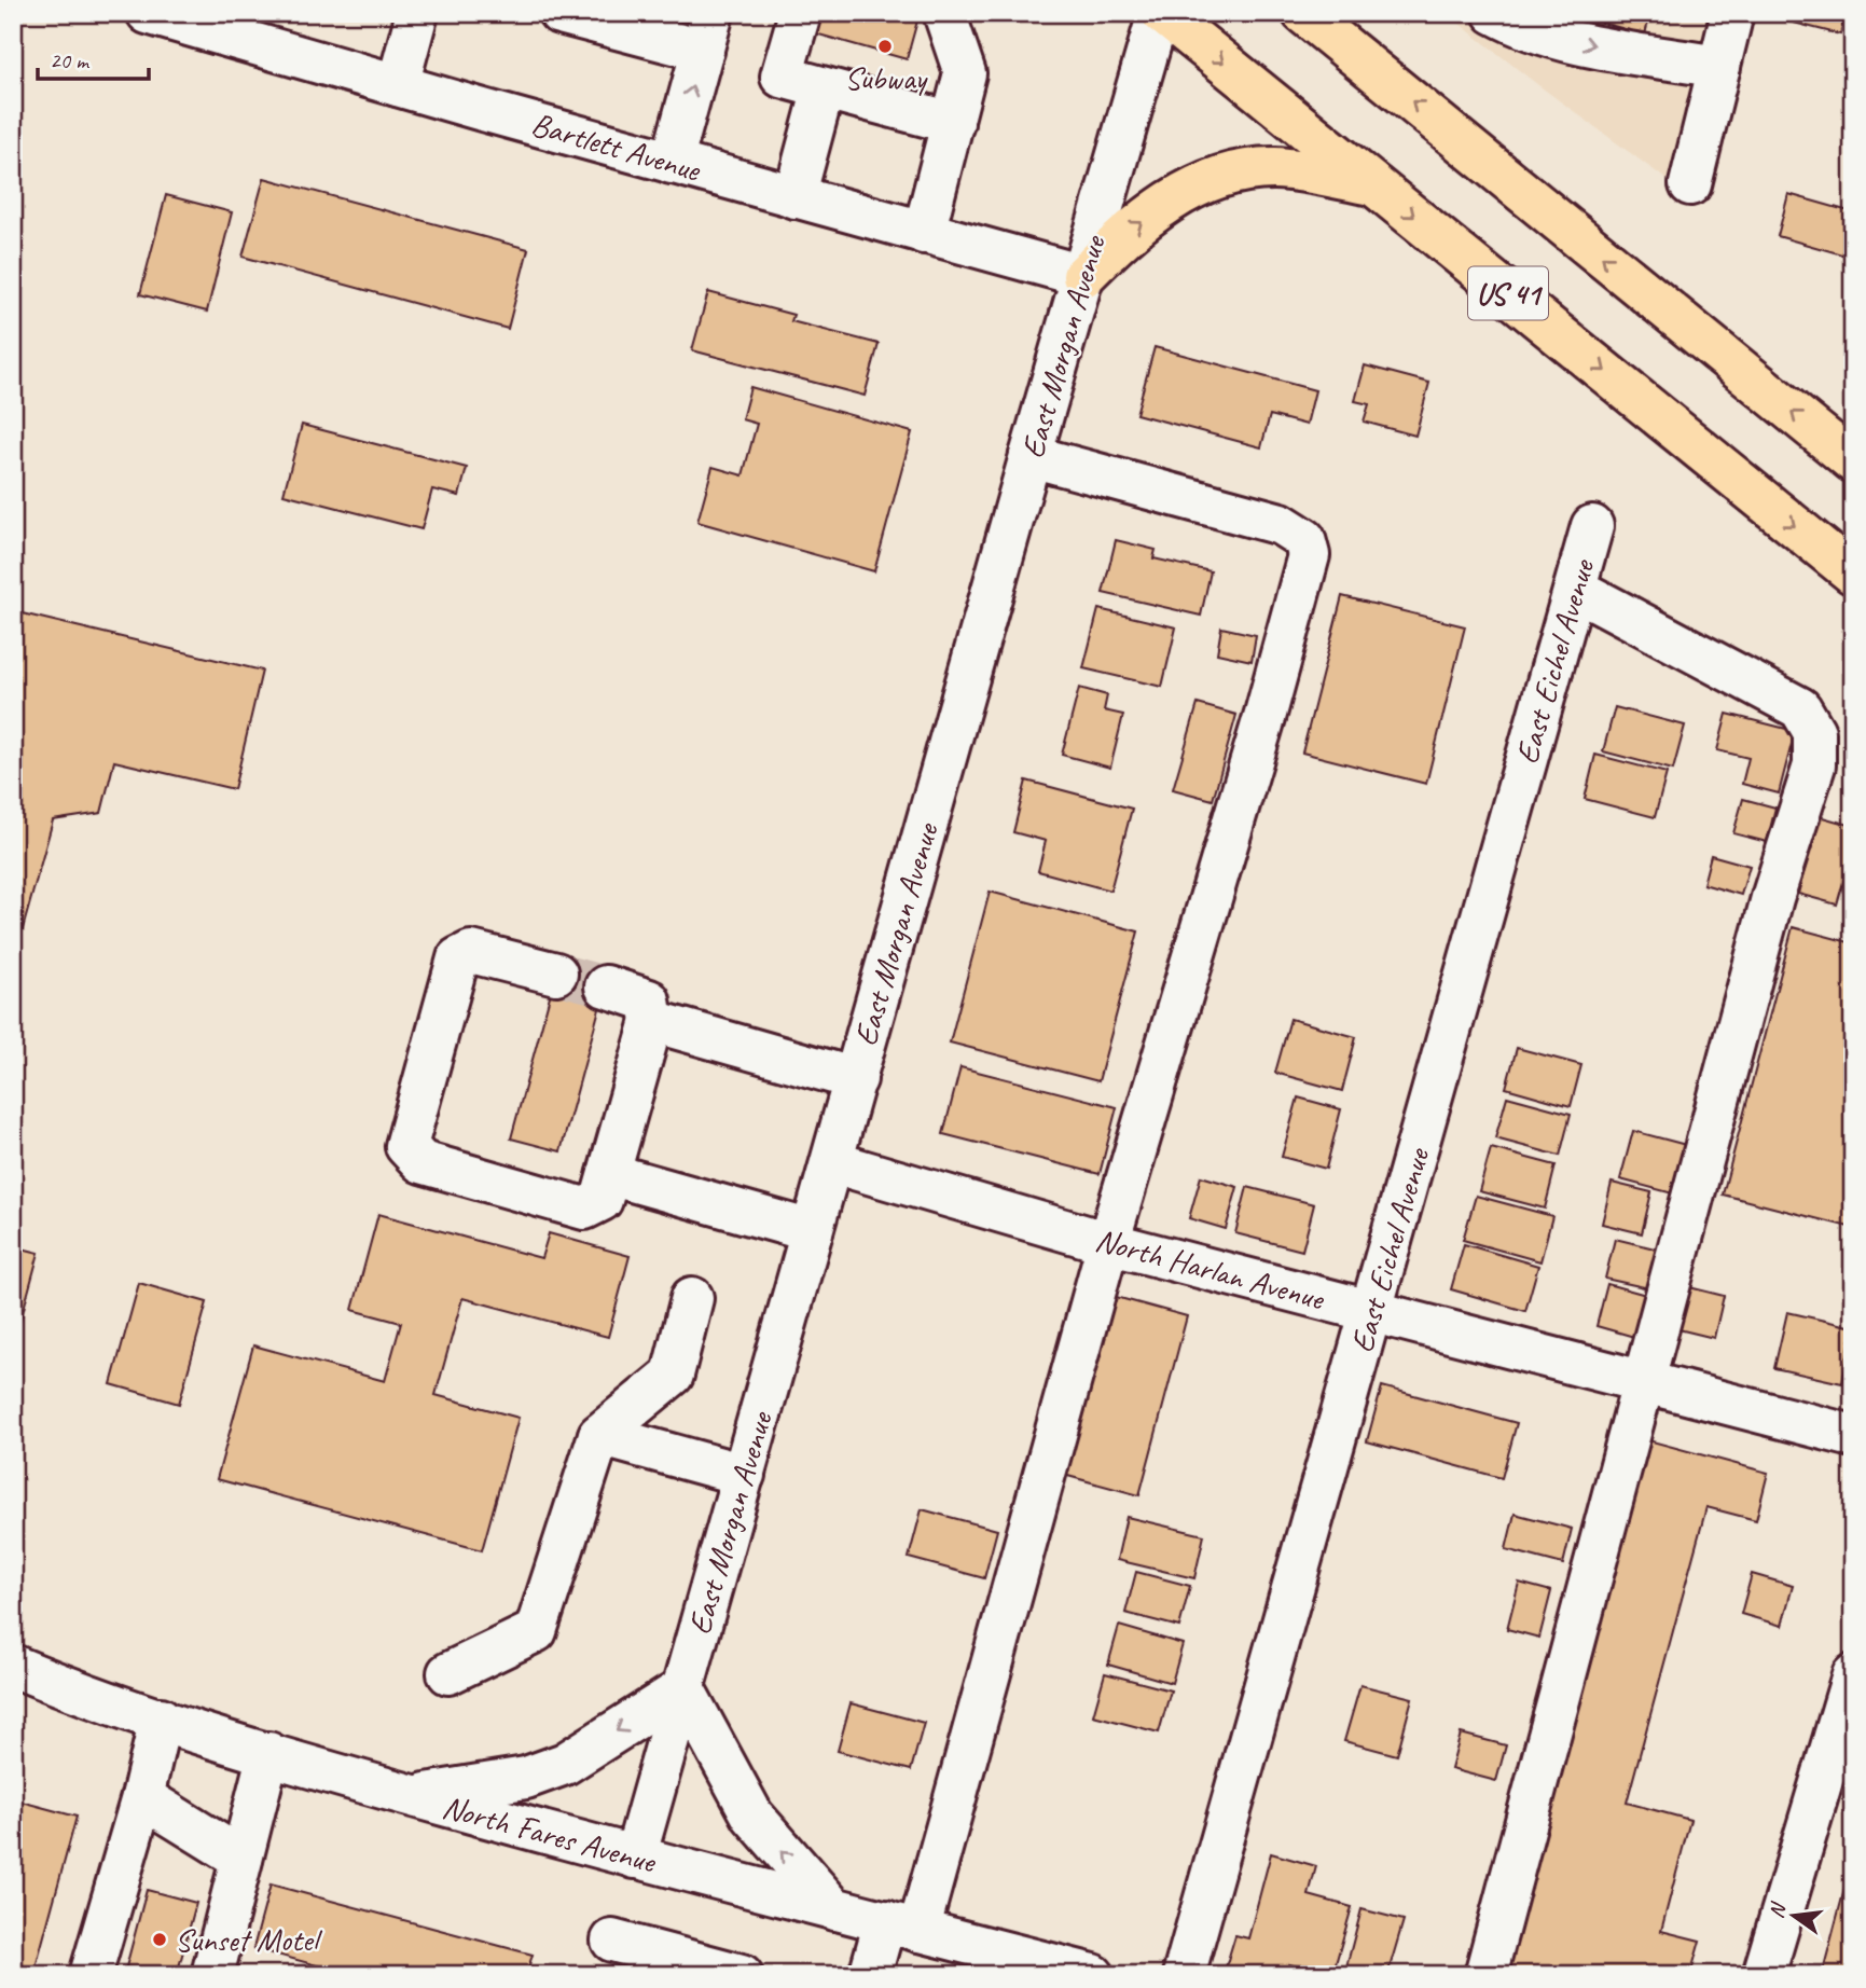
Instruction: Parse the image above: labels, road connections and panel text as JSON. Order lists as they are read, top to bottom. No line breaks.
{"streets":{"highway":["US 41"],"street":["Bartlett Avenue","East Morgan Avenue","East Eichel Avenue","North Harlan Avenue","North Fares Avenue"]},"crossings":[["Bartlett Avenue","East Morgan Avenue"],["US 41","East Morgan Avenue"],["East Morgan Avenue","North Harlan Avenue"],["East Morgan Avenue","North Fares Avenue"],["East Eichel Avenue","North Harlan Avenue"]],"places":["Subway","Sunset Motel"],"scale_bar":"20 m","north":"left"}
